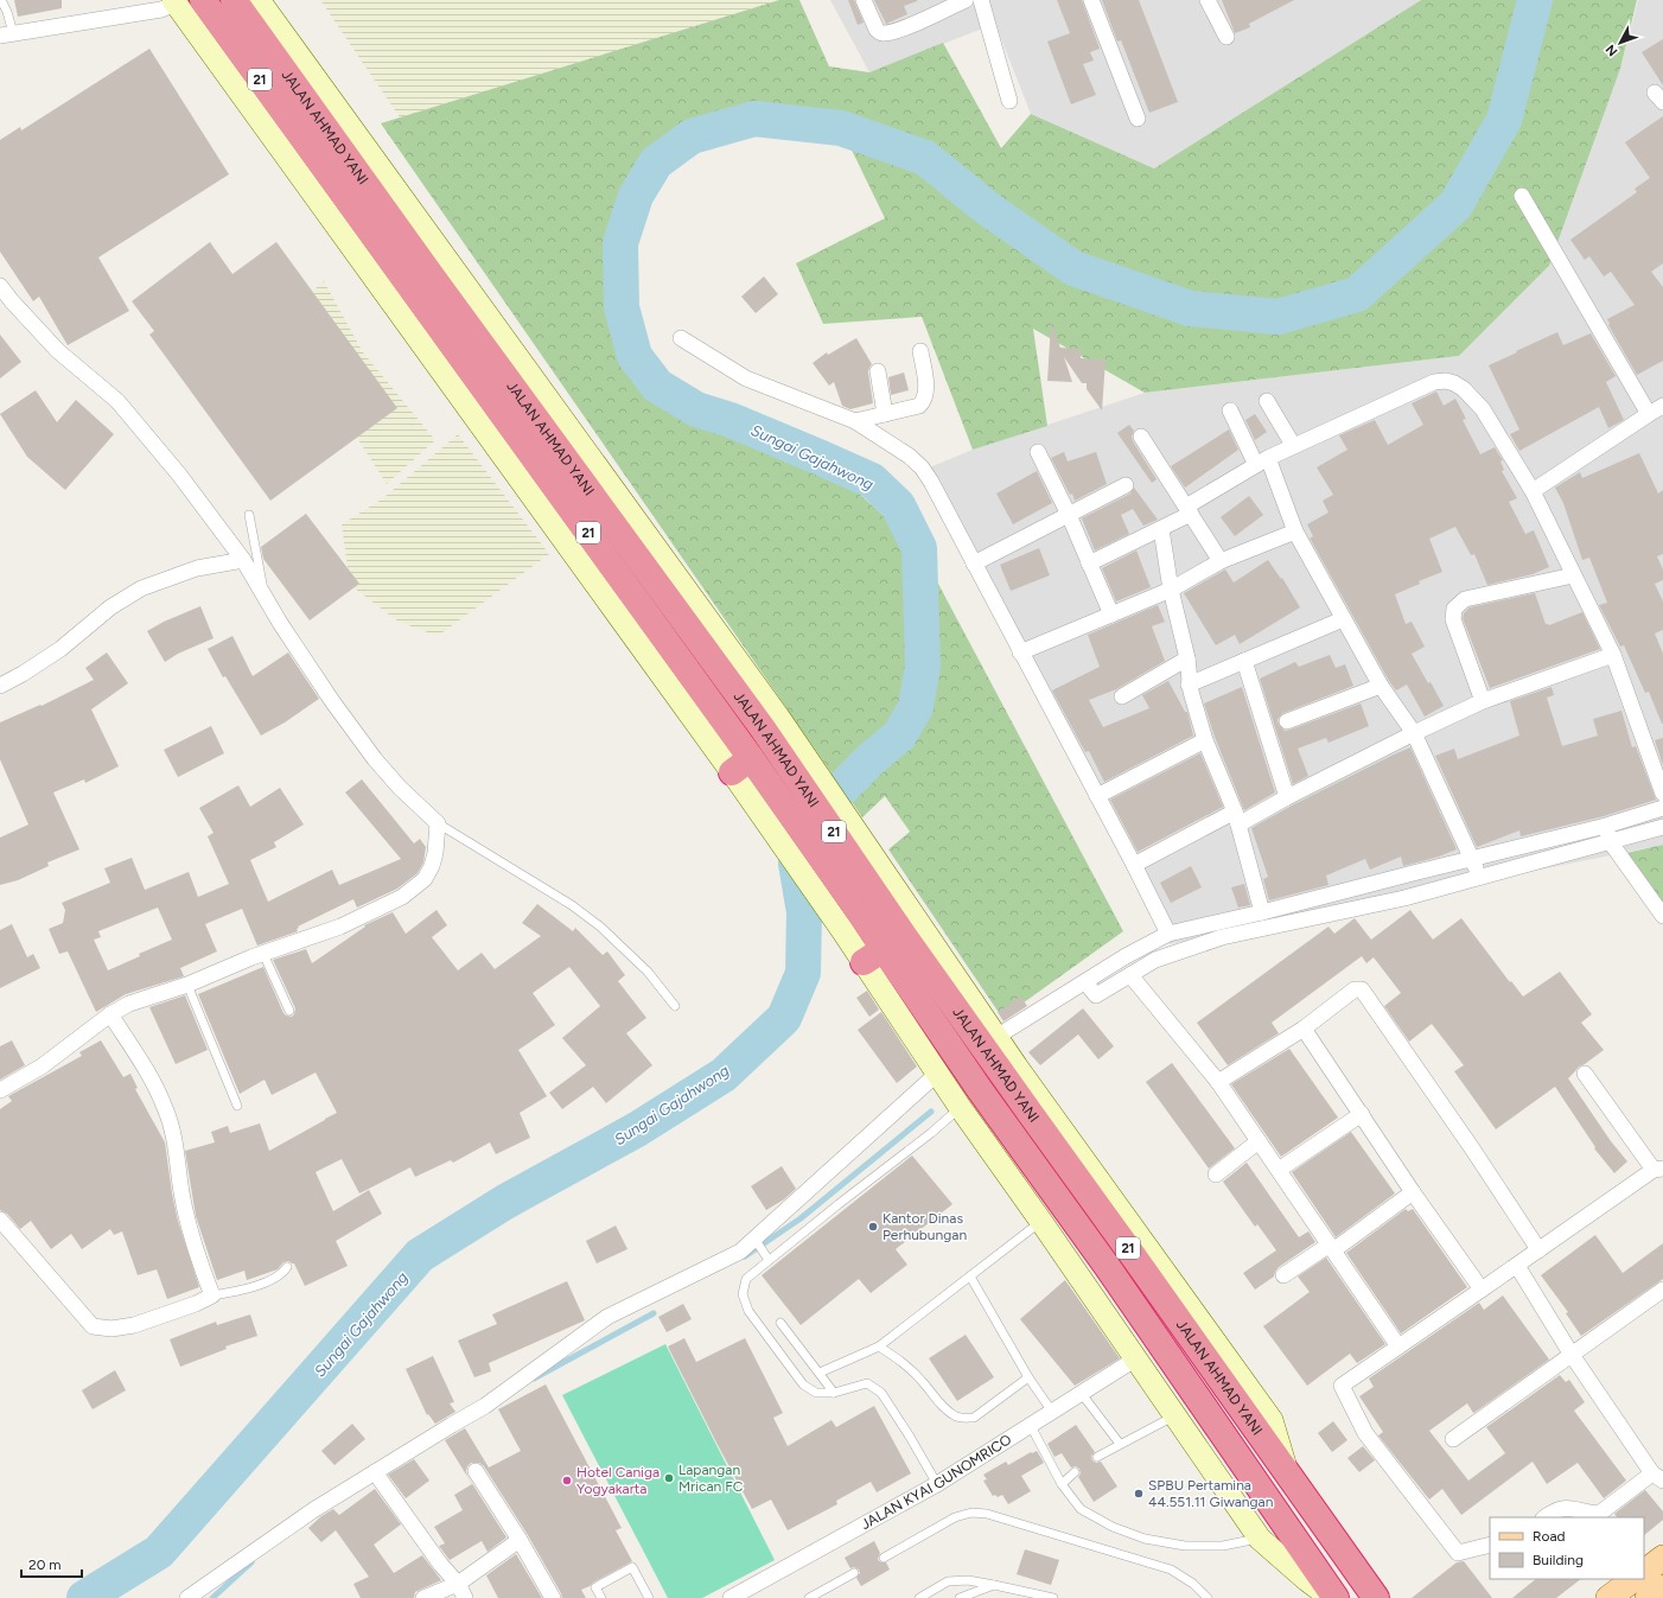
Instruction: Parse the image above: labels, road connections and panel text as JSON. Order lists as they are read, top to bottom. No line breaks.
{"streets":{"highway":["21","JALAN AHMAD YANI"],"street":["JALAN KYAI GUNOMRICO"]},"water":["Sungai Gajahwong"],"places":["Kantor Dinas Perhubungan","Lapangan Mrican FC","Hotel Caniga Yogyakarta","SPBU Pertamina 44.551.11 Giwangan"],"legend":["Road","Building"],"scale_bar":"20 m","north":"bottom left"}
